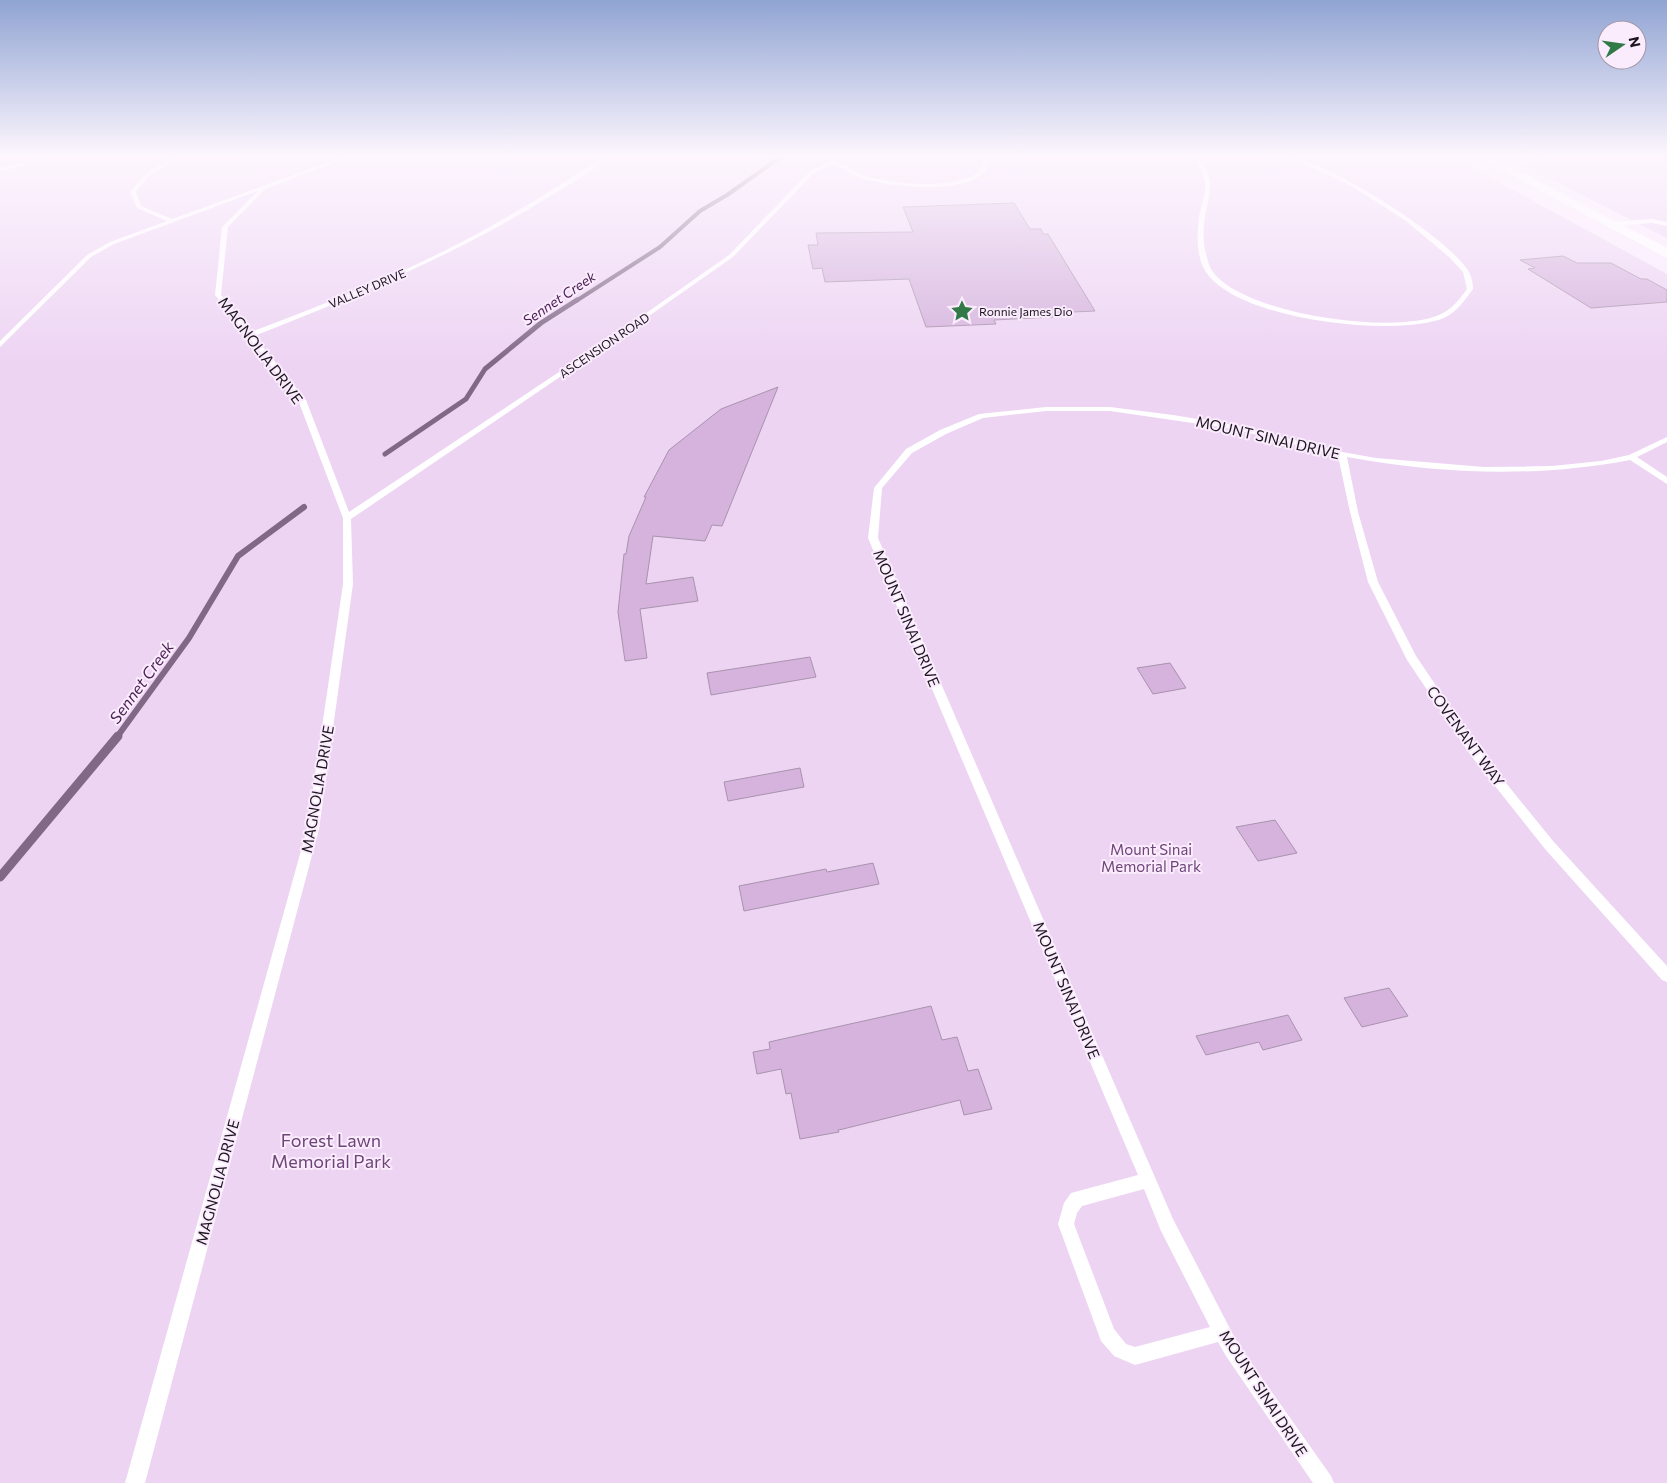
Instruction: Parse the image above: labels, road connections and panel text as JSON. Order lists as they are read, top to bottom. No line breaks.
{"streets":{"lane":["VALLEY DRIVE","ASCENSION ROAD","MAGNOLIA DRIVE","MOUNT SINAI DRIVE","COVENANT WAY"]},"crossings":[["VALLEY DRIVE","MAGNOLIA DRIVE"],["ASCENSION ROAD","MAGNOLIA DRIVE"],["MOUNT SINAI DRIVE","COVENANT WAY"]],"water":["Sennet Creek"],"parks":["Mount Sinai Memorial Park","Forest Lawn Memorial Park"],"places":{"place":["Ronnie James Dio"]},"north":"right"}
